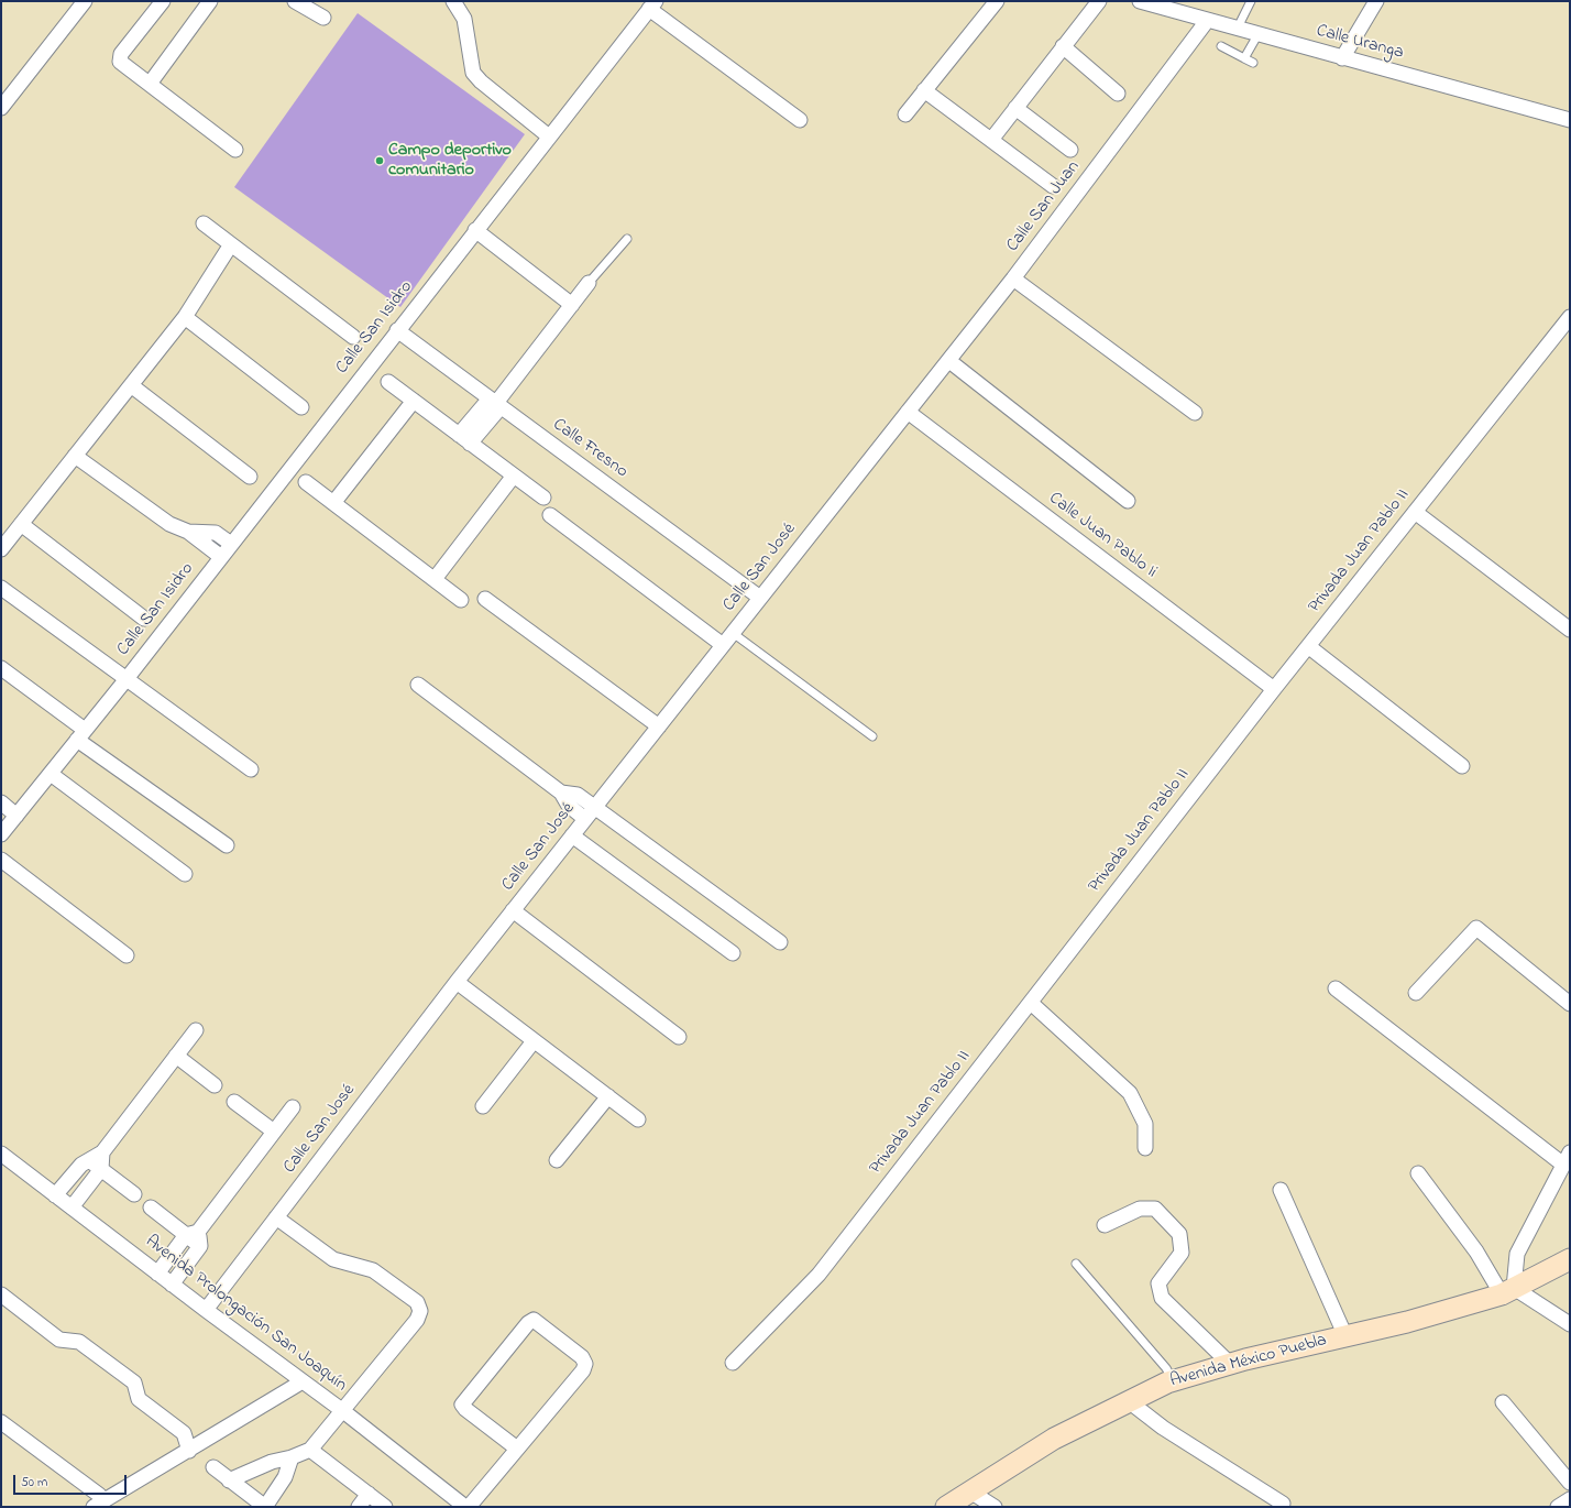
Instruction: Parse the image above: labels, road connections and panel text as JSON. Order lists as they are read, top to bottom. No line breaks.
{"streets":{"main road":["Avenida México Puebla"],"street":["Calle Uranga","Calle San Juan","Calle San Isidro","Calle Fresno","Calle Juan Pablo Ii","Privada Juan Pablo II","Calle San José","Avenida Prolongación San Joaquín"]},"crossings":[["Calle Uranga","Calle San Juan"],["Calle San Juan","Calle Juan Pablo Ii"],["Calle San Juan","Calle San José"],["Calle San Isidro","Calle Fresno"],["Calle Fresno","Calle San José"],["Calle Juan Pablo Ii","Privada Juan Pablo II"],["Calle Juan Pablo Ii","Calle San José"],["Calle San José","Avenida Prolongación San Joaquín"]],"places":["Campo deportivo comunitario"],"scale_bar":"50 m"}
